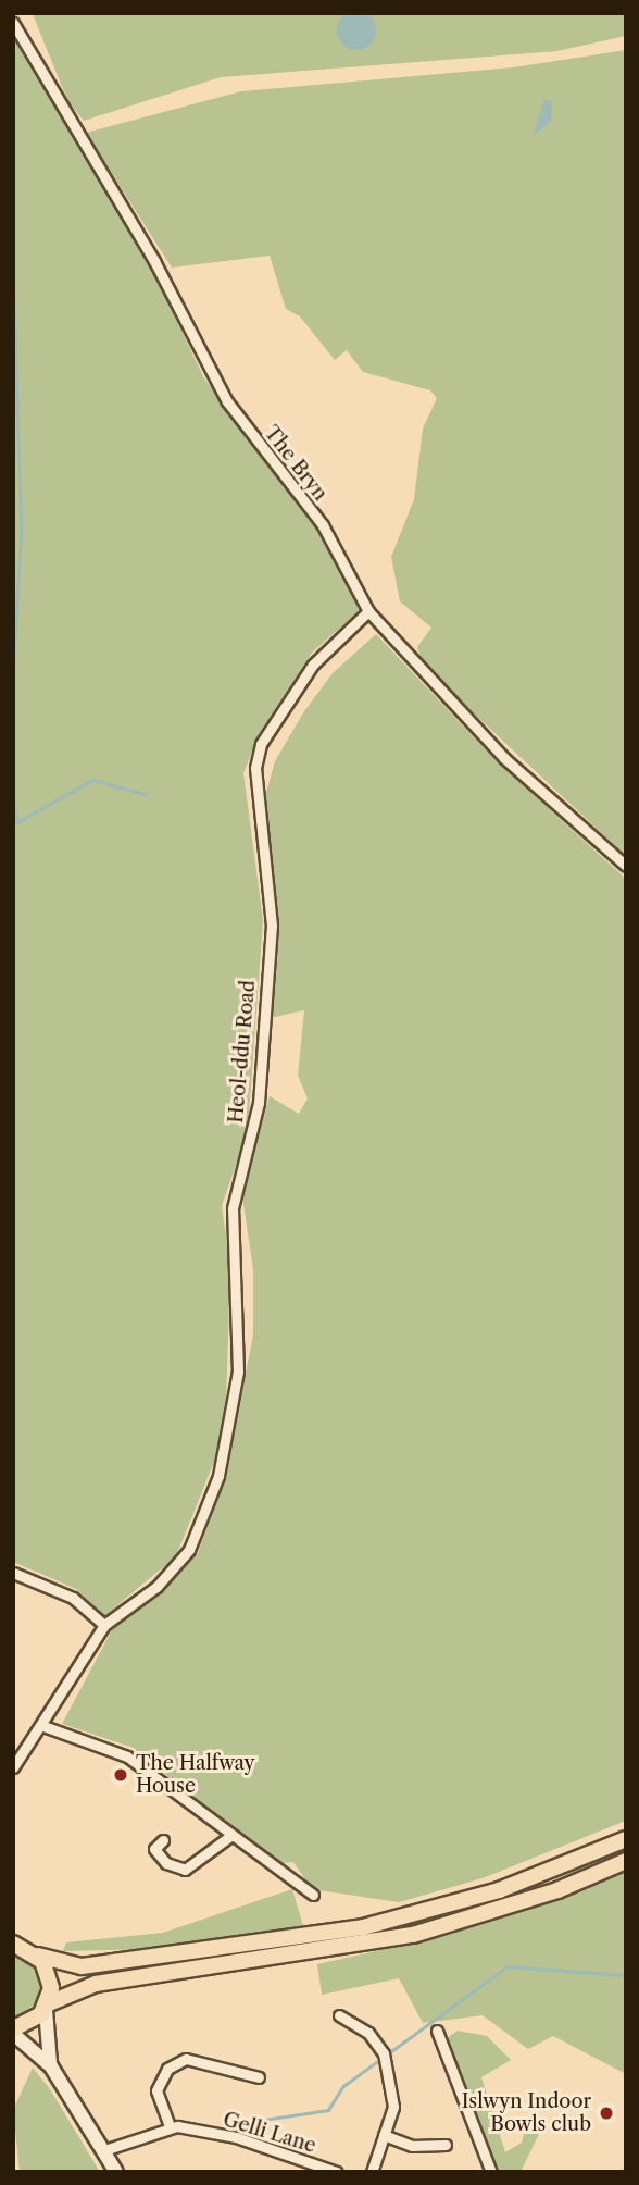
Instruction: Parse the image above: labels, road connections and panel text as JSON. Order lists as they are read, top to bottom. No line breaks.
{"streets":{"street":["The Bryn","Heol-ddu Road","Gelli Lane"]},"crossings":[["The Bryn","Heol-ddu Road"]],"places":["The Halfway House","Islwyn Indoor Bowls club"]}
